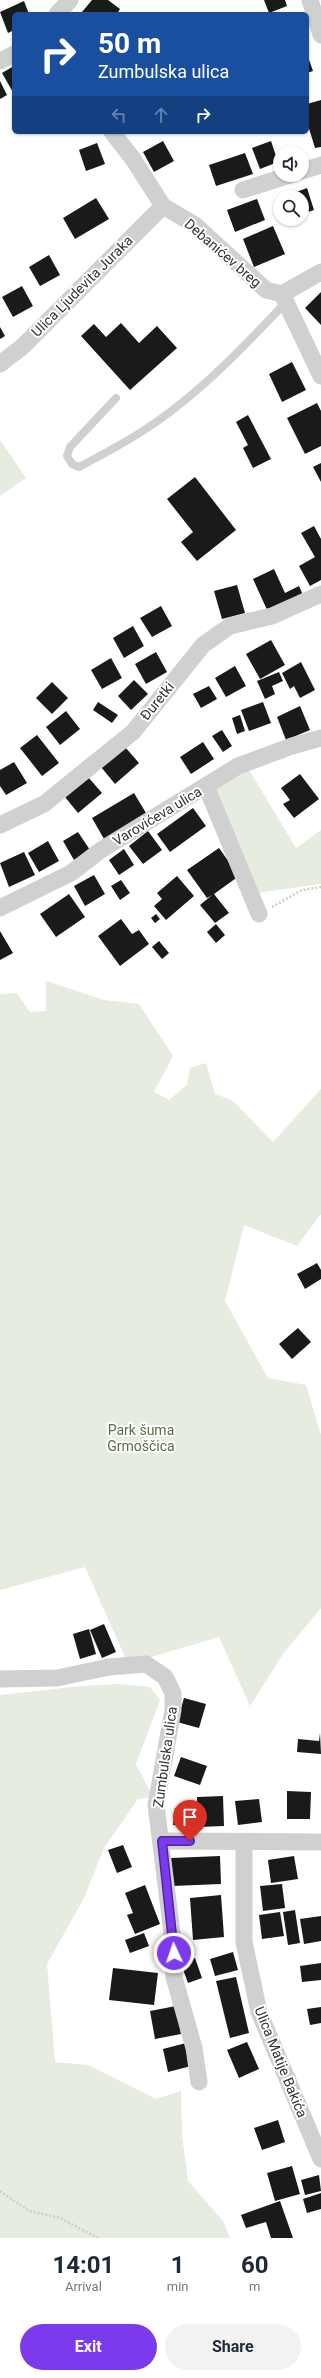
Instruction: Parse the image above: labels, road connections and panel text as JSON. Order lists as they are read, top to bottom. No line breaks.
{"streets":{"street":["Debanićev breg","Ulica Ljudevita Juraka","Đuretki","Varovićeva ulica","Zumbulska ulica","Ulica Matije Bakića"]},"crossings":[["Debanićev breg","Ulica Ljudevita Juraka"]],"parks":["Park šuma Grmoščica"],"page":{"turn":["50 m","Zumbulska ulica"],"eta":["14:01","Arrival","1","min","60","m"],"buttons":["Exit","Share"]}}
